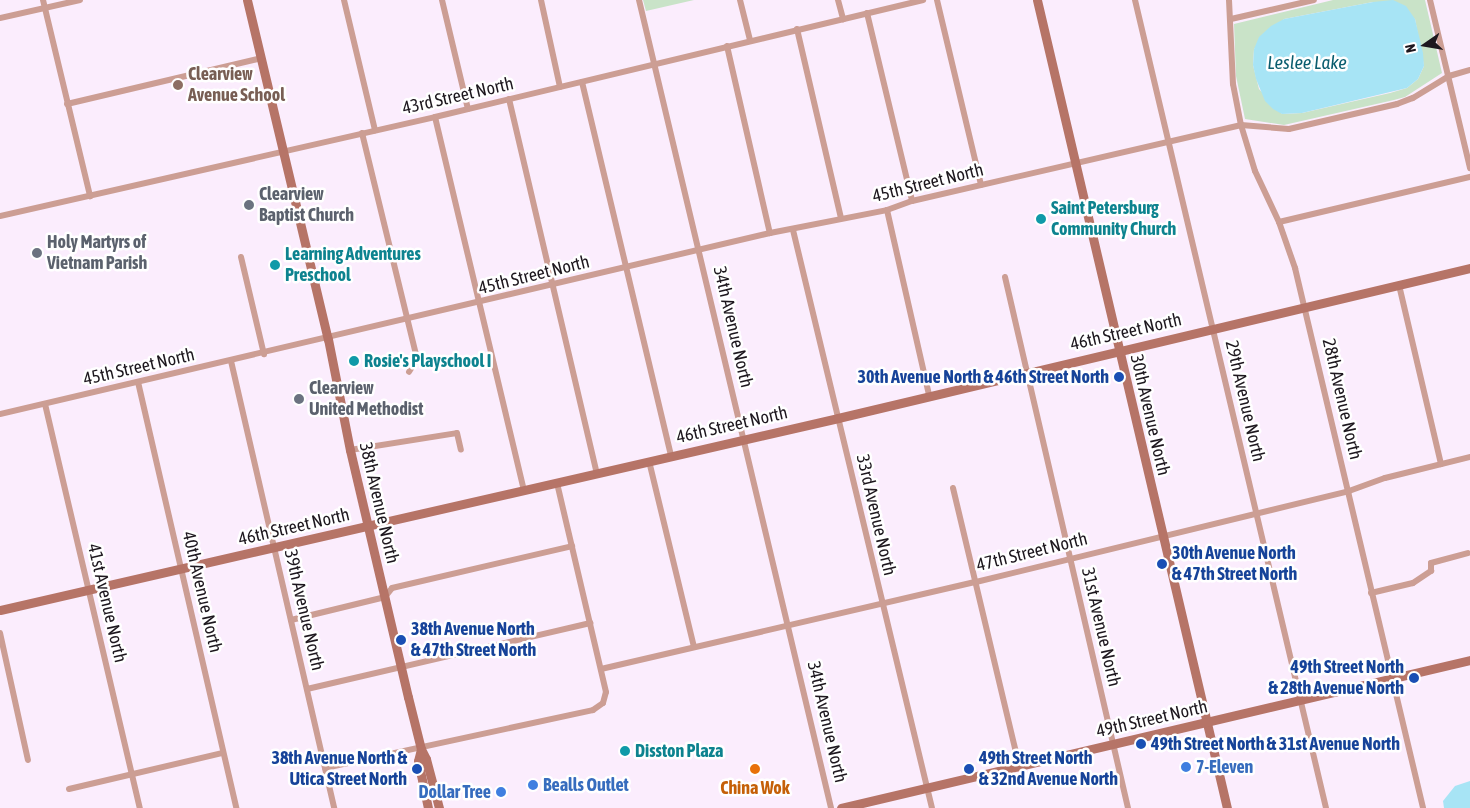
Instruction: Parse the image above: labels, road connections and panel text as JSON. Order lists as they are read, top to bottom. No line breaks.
{"streets":{"street":["43rd Street North","45th Street North","34th Avenue North","46th Street North","28th Avenue North","29th Avenue North","30th Avenue North","38th Avenue North","33rd Avenue North","47th Street North","40th Avenue North","41st Avenue North","39th Avenue North","31st Avenue North","49th Street North"]},"crossings":[["43rd Street North","34th Avenue North"],["43rd Street North","38th Avenue North"],["45th Street North","34th Avenue North"],["45th Street North","28th Avenue North"],["45th Street North","29th Avenue North"],["45th Street North","30th Avenue North"],["45th Street North","38th Avenue North"],["45th Street North","33rd Avenue North"],["45th Street North","40th Avenue North"],["45th Street North","41st Avenue North"],["45th Street North","39th Avenue North"],["34th Avenue North","46th Street North"],["34th Avenue North","47th Street North"],["46th Street North","28th Avenue North"],["46th Street North","29th Avenue North"],["46th Street North","30th Avenue North"],["46th Street North","38th Avenue North"],["46th Street North","33rd Avenue North"],["46th Street North","40th Avenue North"],["46th Street North","41st Avenue North"],["46th Street North","39th Avenue North"],["46th Street North","31st Avenue North"],["28th Avenue North","47th Street North"],["28th Avenue North","49th Street North"],["29th Avenue North","47th Street North"],["29th Avenue North","49th Street North"],["30th Avenue North","47th Street North"],["30th Avenue North","49th Street North"],["33rd Avenue North","47th Street North"],["33rd Avenue North","49th Street North"],["47th Street North","31st Avenue North"],["31st Avenue North","49th Street North"]],"water":["Leslee Lake"],"places":["Clearview Avenue School","Clearview Baptist Church","Saint Petersburg Community Church","Holy Martyrs of Vietnam Parish","Learning Adventures Preschool","Rosie's Playschool I","30th Avenue North & 46th Street North","Clearview United Methodist","30th Avenue North & 47th Street North","38th Avenue North & 47th Street North","49th Street North & 28th Avenue North","49th Street North & 31st Avenue North","Disston Plaza","7-Eleven","38th Avenue North & Utica Street North","China Wok","49th Street North & 32nd Avenue North","Bealls Outlet","Dollar Tree"],"north":"left"}
